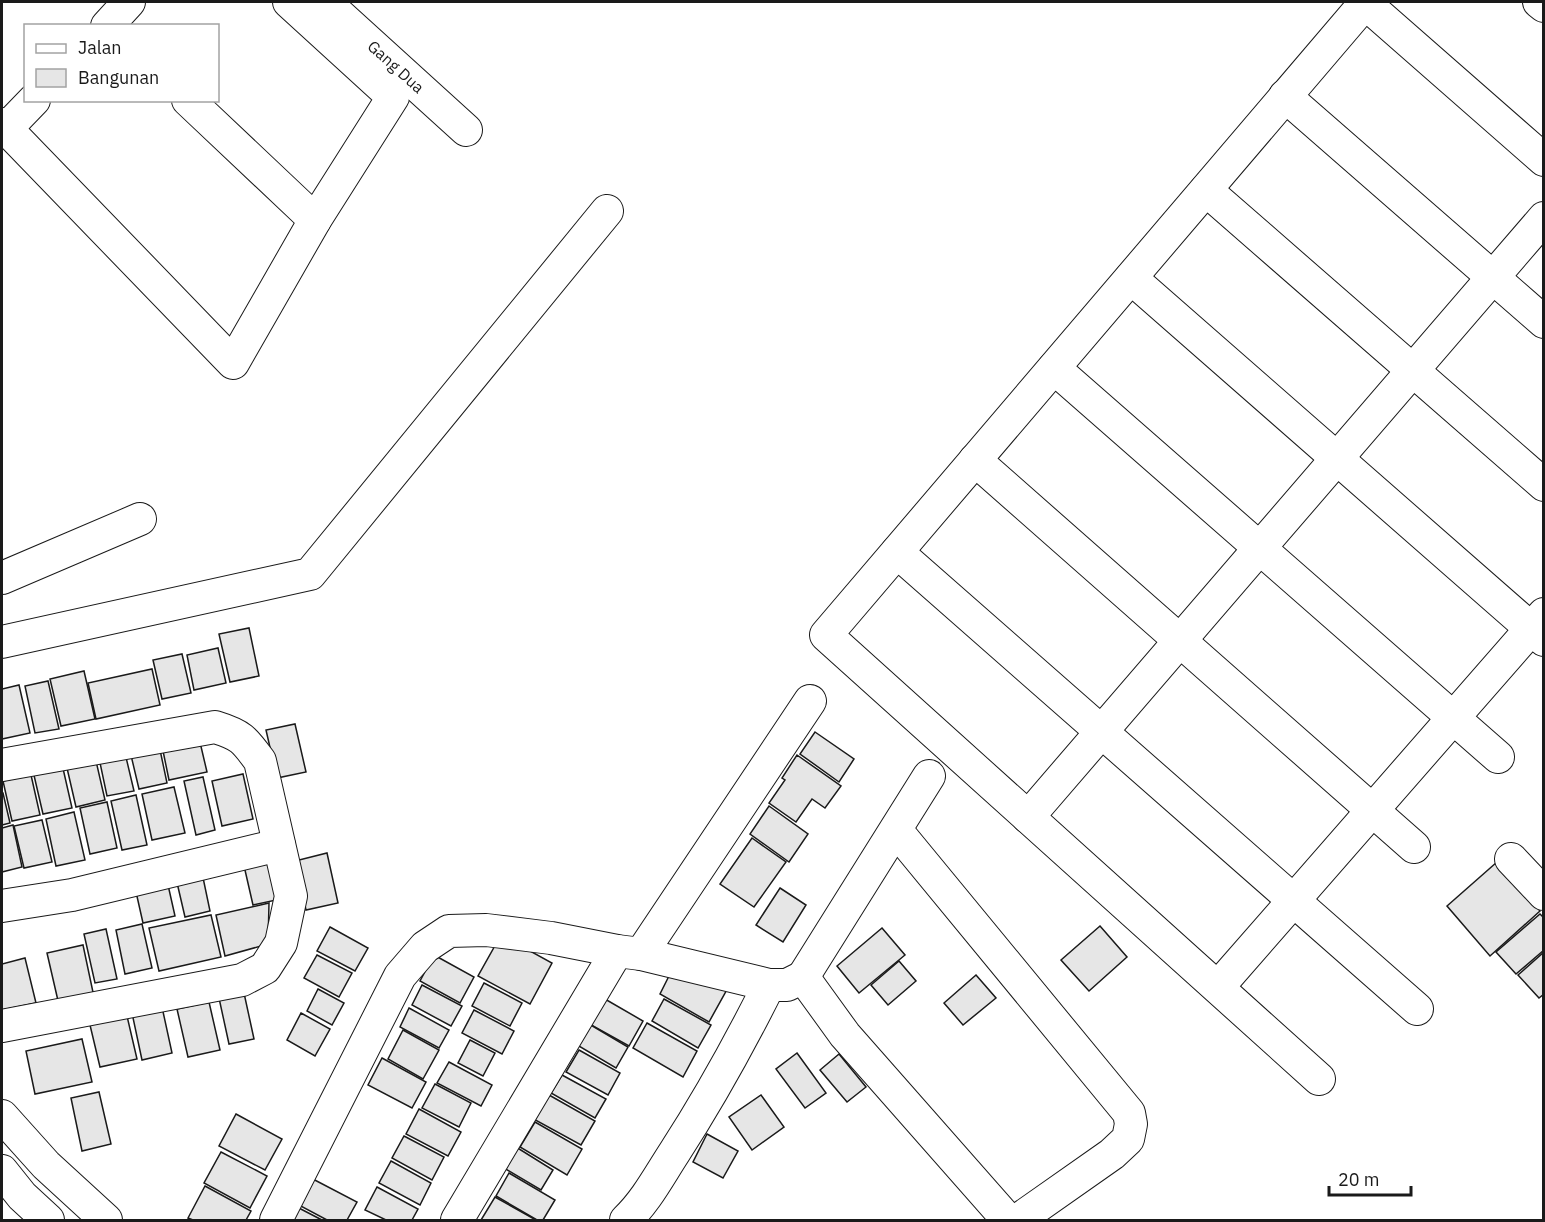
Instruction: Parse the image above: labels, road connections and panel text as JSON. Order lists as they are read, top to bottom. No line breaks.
{"streets":{"street":["Gang Dua"]},"legend":["Jalan","Bangunan"],"scale_bar":"20 m"}
